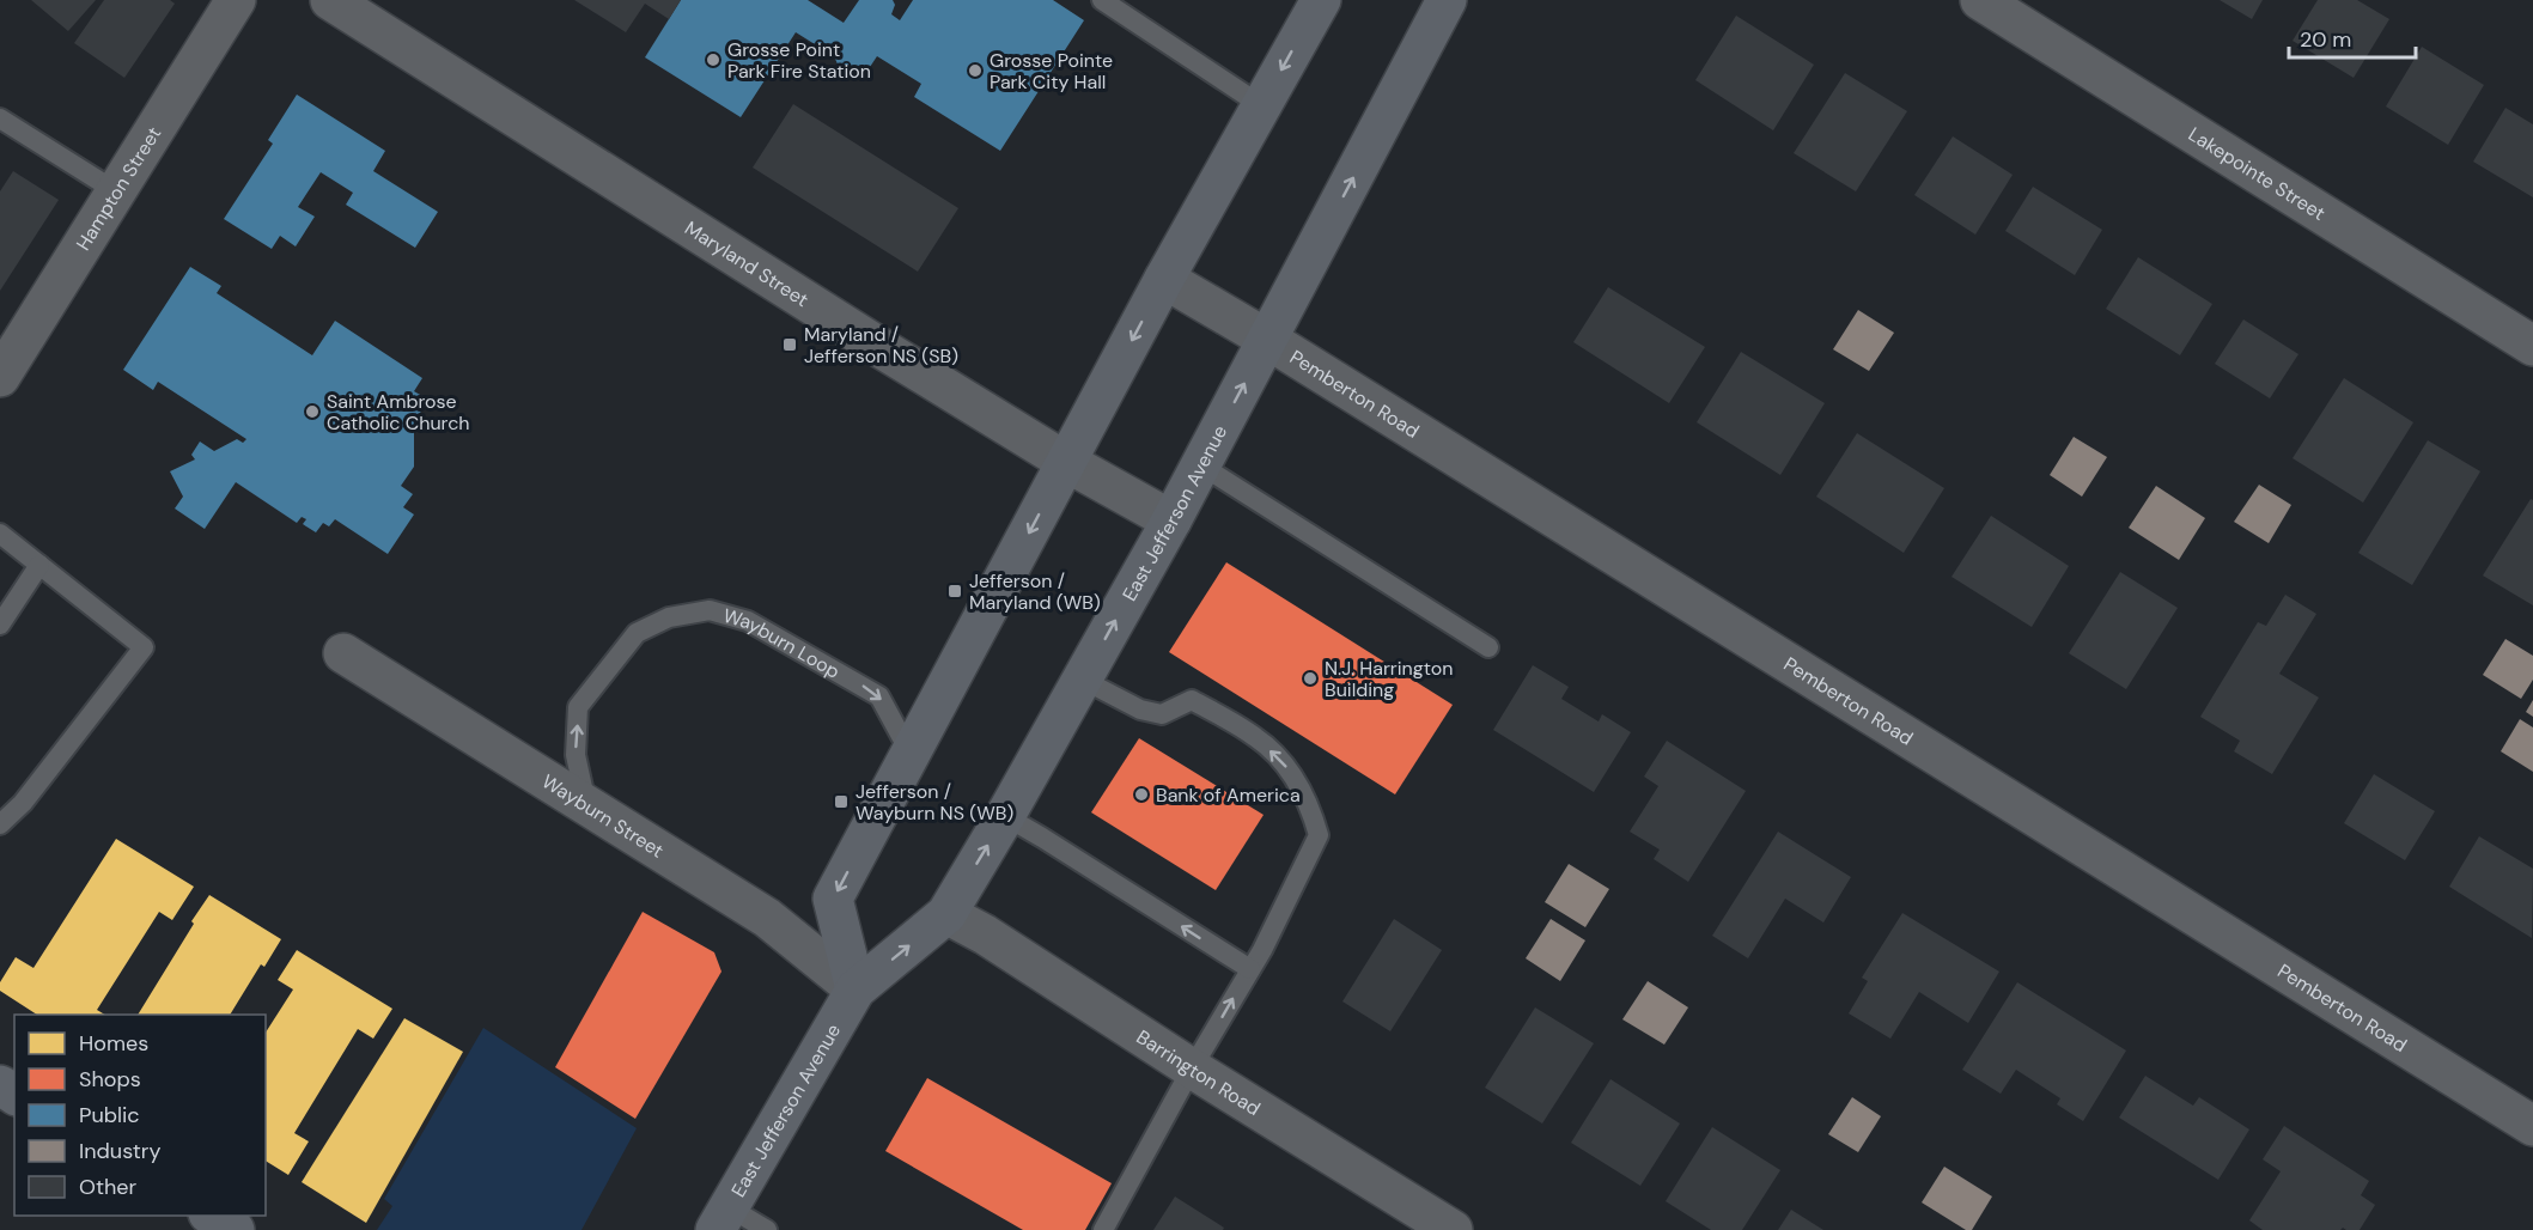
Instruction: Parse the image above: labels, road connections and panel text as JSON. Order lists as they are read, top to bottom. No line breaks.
{"streets":{"main road":["East Jefferson Avenue"],"street":["Lakepointe Street","Hampton Street","Maryland Street","Pemberton Road","Wayburn Street","Barrington Road"],"lane":["Wayburn Loop"]},"crossings":[["Maryland Street","East Jefferson Avenue"],["Pemberton Road","East Jefferson Avenue"],["East Jefferson Avenue","Wayburn Street"],["East Jefferson Avenue","Barrington Road"],["Wayburn Loop","Wayburn Street"]],"places":{"other":["Grosse Point Park Fire Station","Grosse Pointe Park City Hall","Saint Ambrose Catholic Church","N.J. Harrington Building","Bank of America"],"transit":["Maryland / Jefferson NS (SB)","Jefferson / Maryland (WB)","Jefferson / Wayburn NS (WB)"]},"legend":["Homes","Shops","Public","Industry","Other"],"scale_bar":"20 m"}
